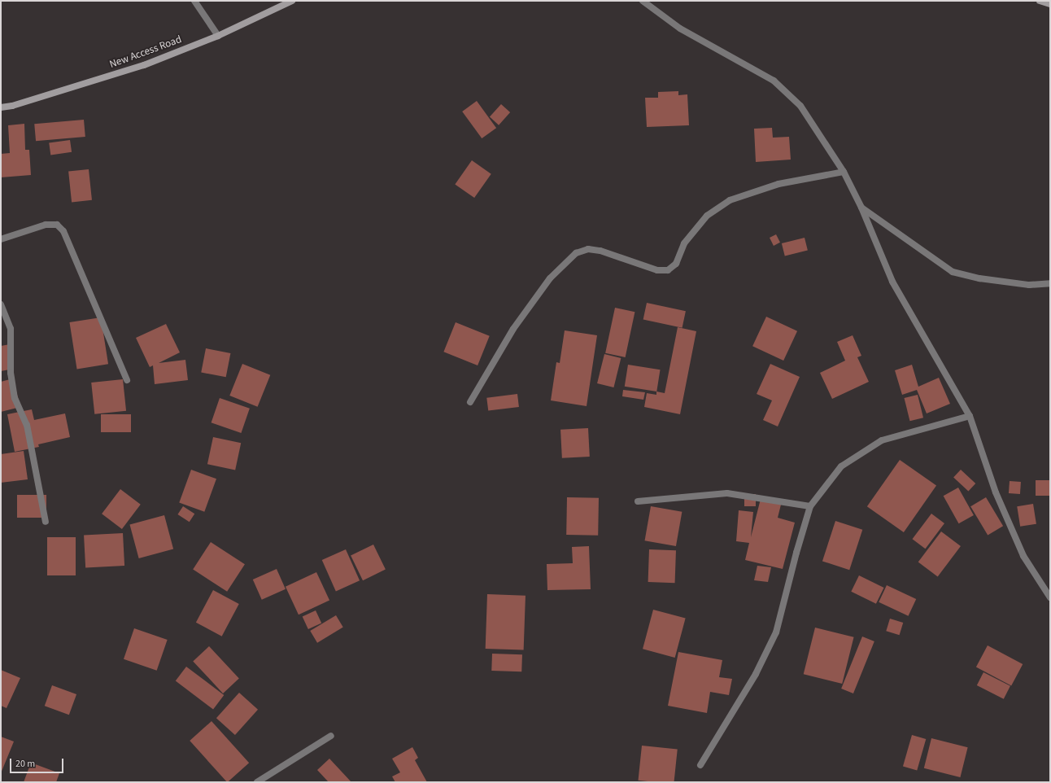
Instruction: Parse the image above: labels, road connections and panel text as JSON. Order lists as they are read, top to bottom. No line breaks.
{"streets":{"main road":["New Access Road"]},"scale_bar":"20 m"}
